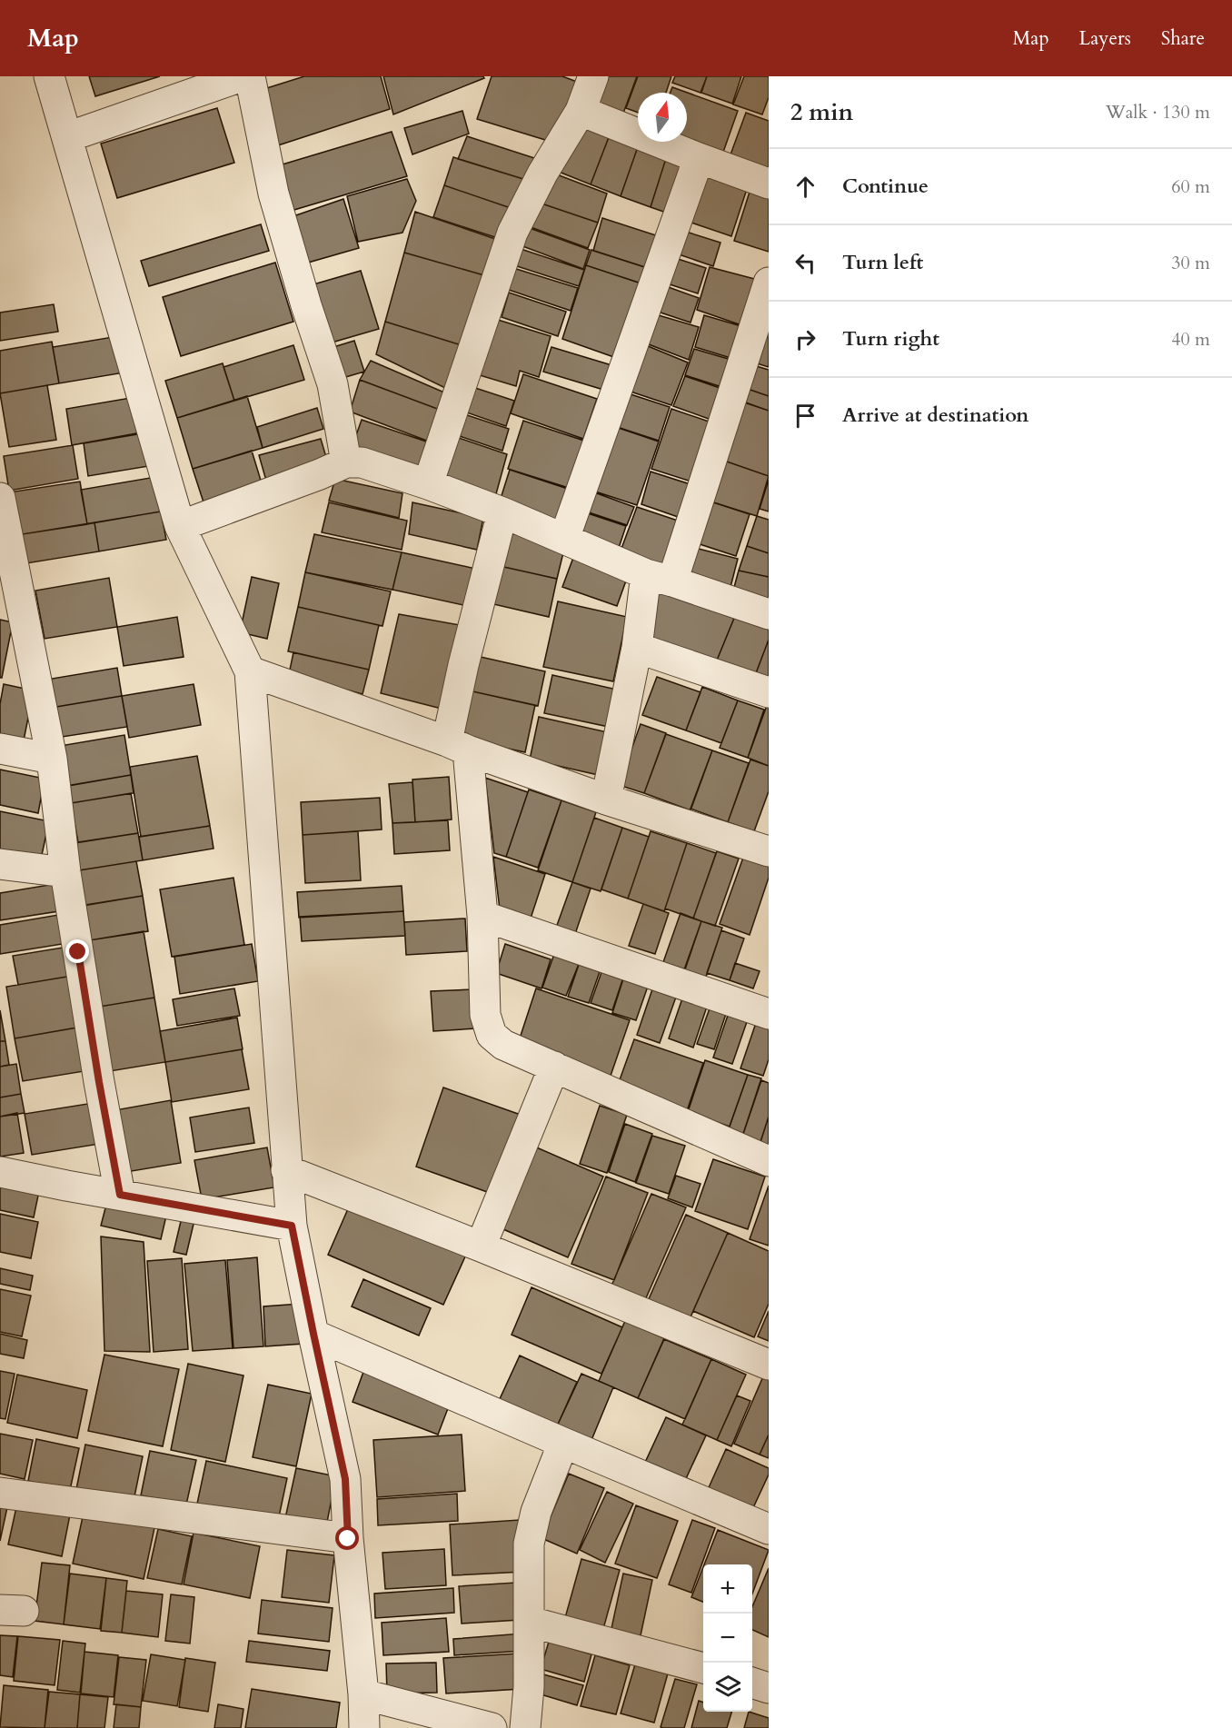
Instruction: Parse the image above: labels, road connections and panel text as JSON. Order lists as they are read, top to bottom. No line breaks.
{"north":"top","page":{"header":"Map","nav":["Map","Layers","Share"],"heading":["2 min","Walk · 130 m"],"list":[["Continue","60 m"],["Turn left","30 m"],["Turn right","40 m"],"Arrive at destination"],"map_buttons":["+","−"]}}
